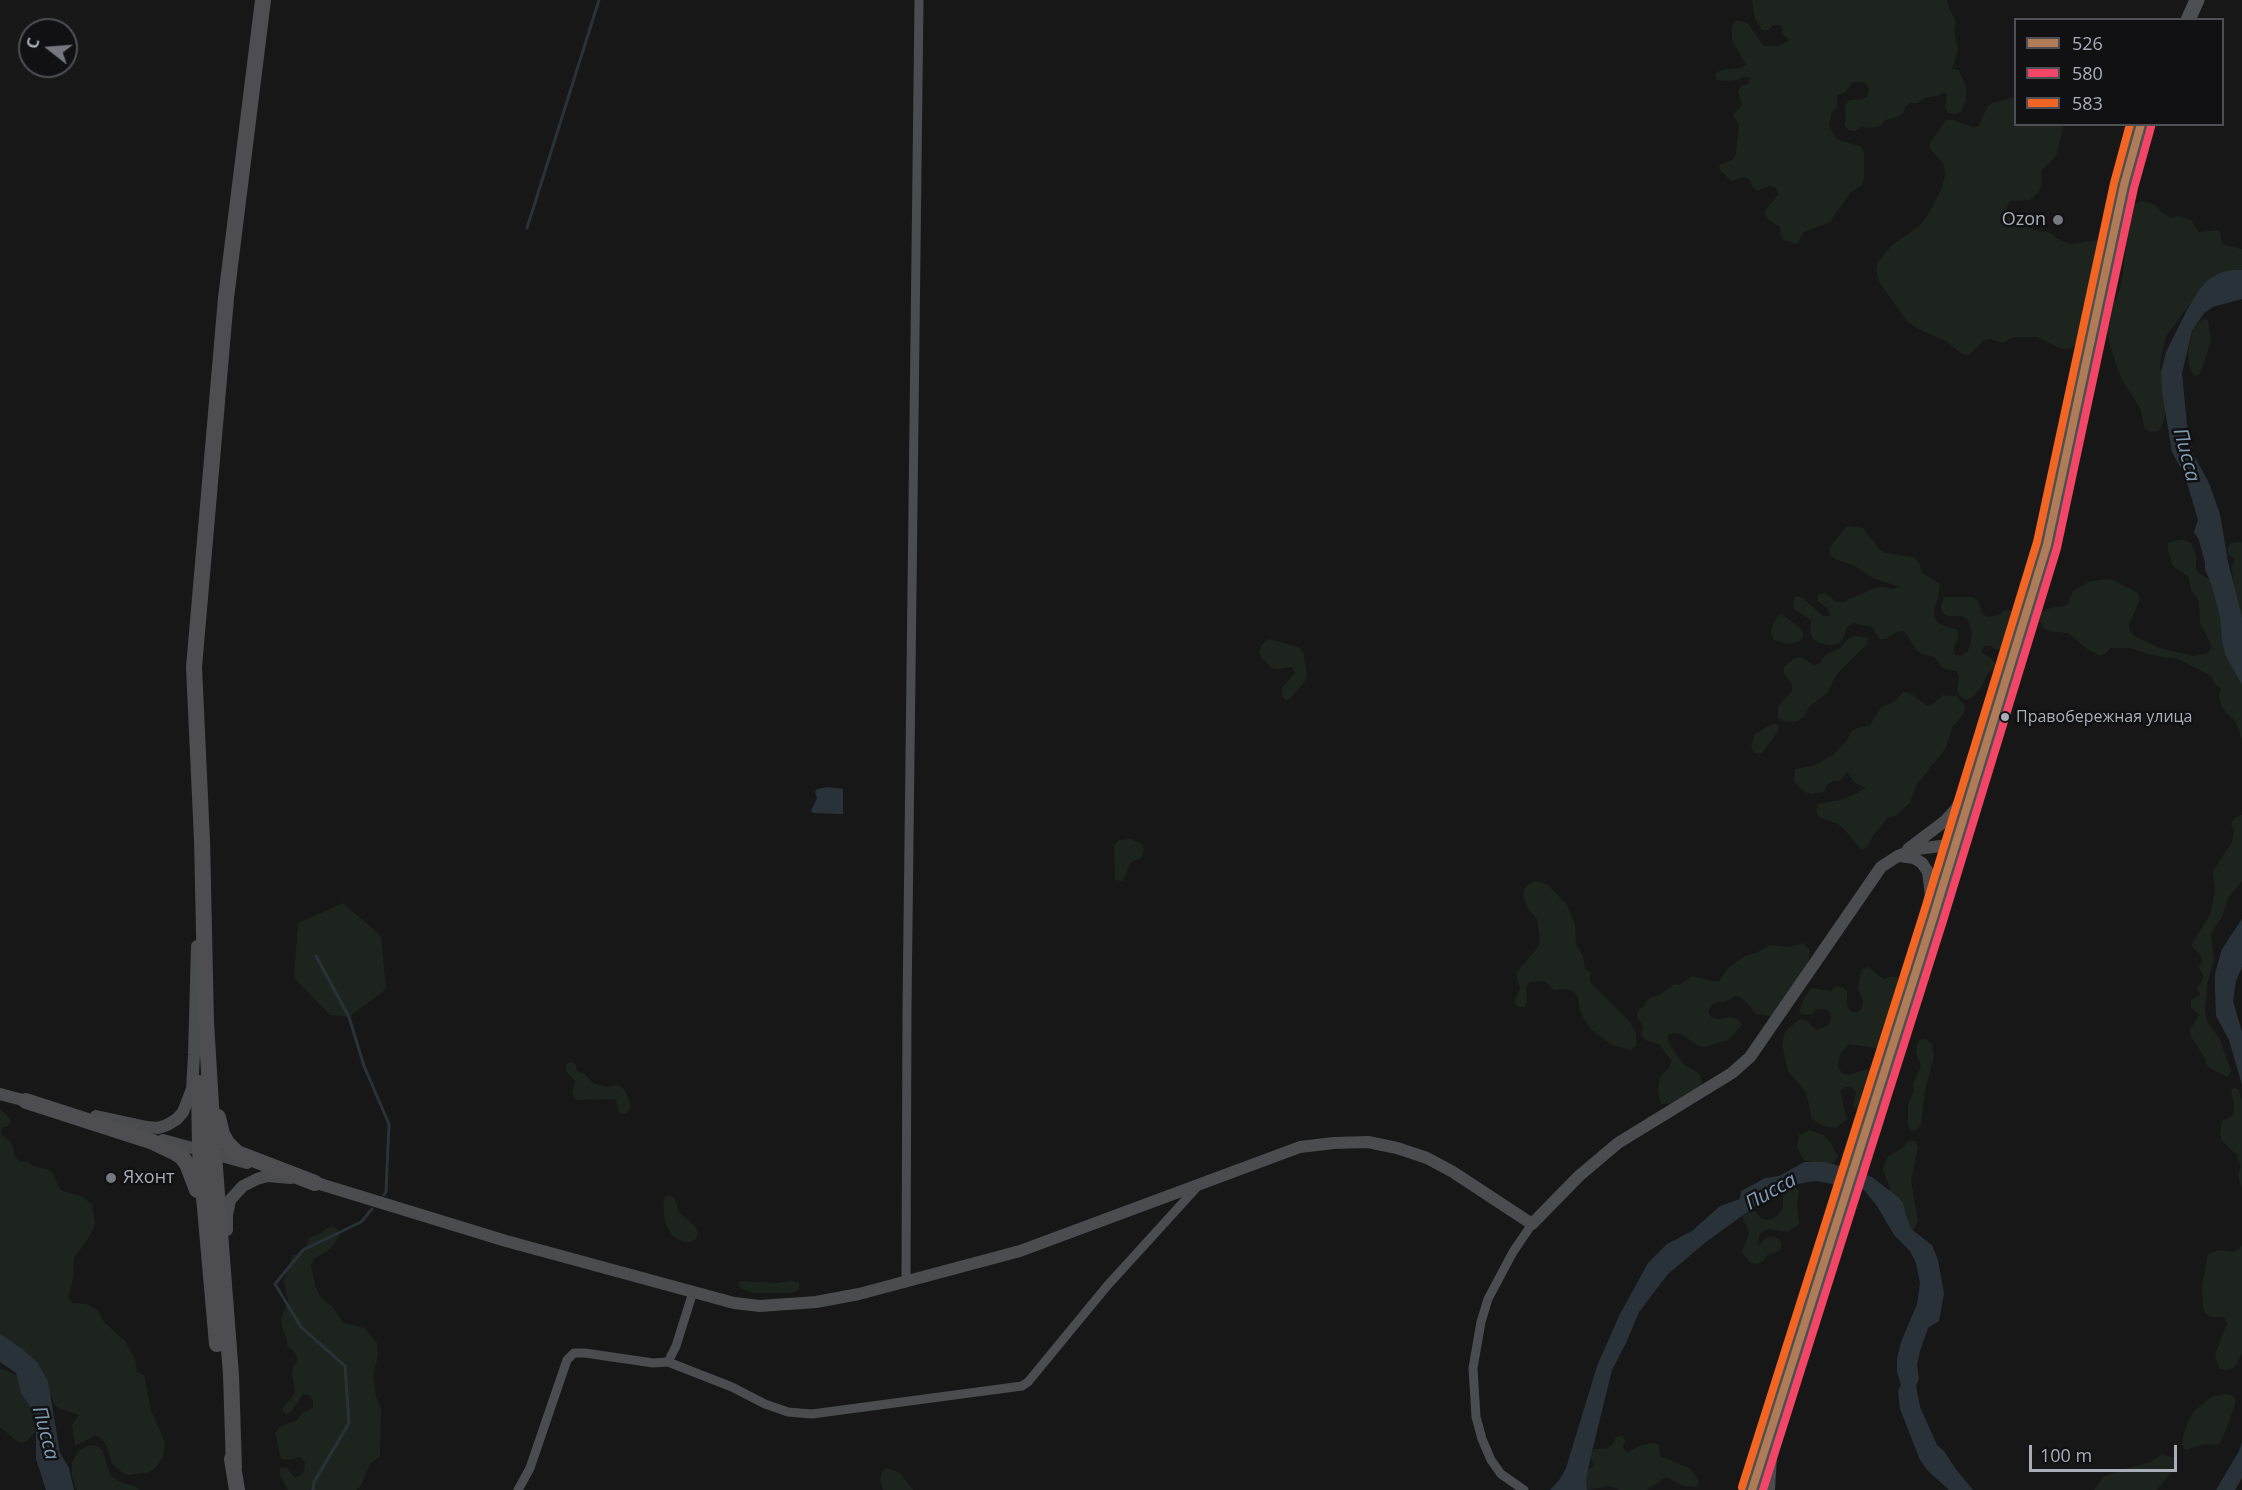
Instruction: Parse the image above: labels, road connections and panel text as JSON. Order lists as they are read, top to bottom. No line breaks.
{"water":["Писса"],"places":["Ozon","Правобережная улица","Яхонт"],"lines":["transit line 526","transit line 583","transit line 580"],"legend":["526","580","583"],"scale_bar":"100 m","north":"left"}
